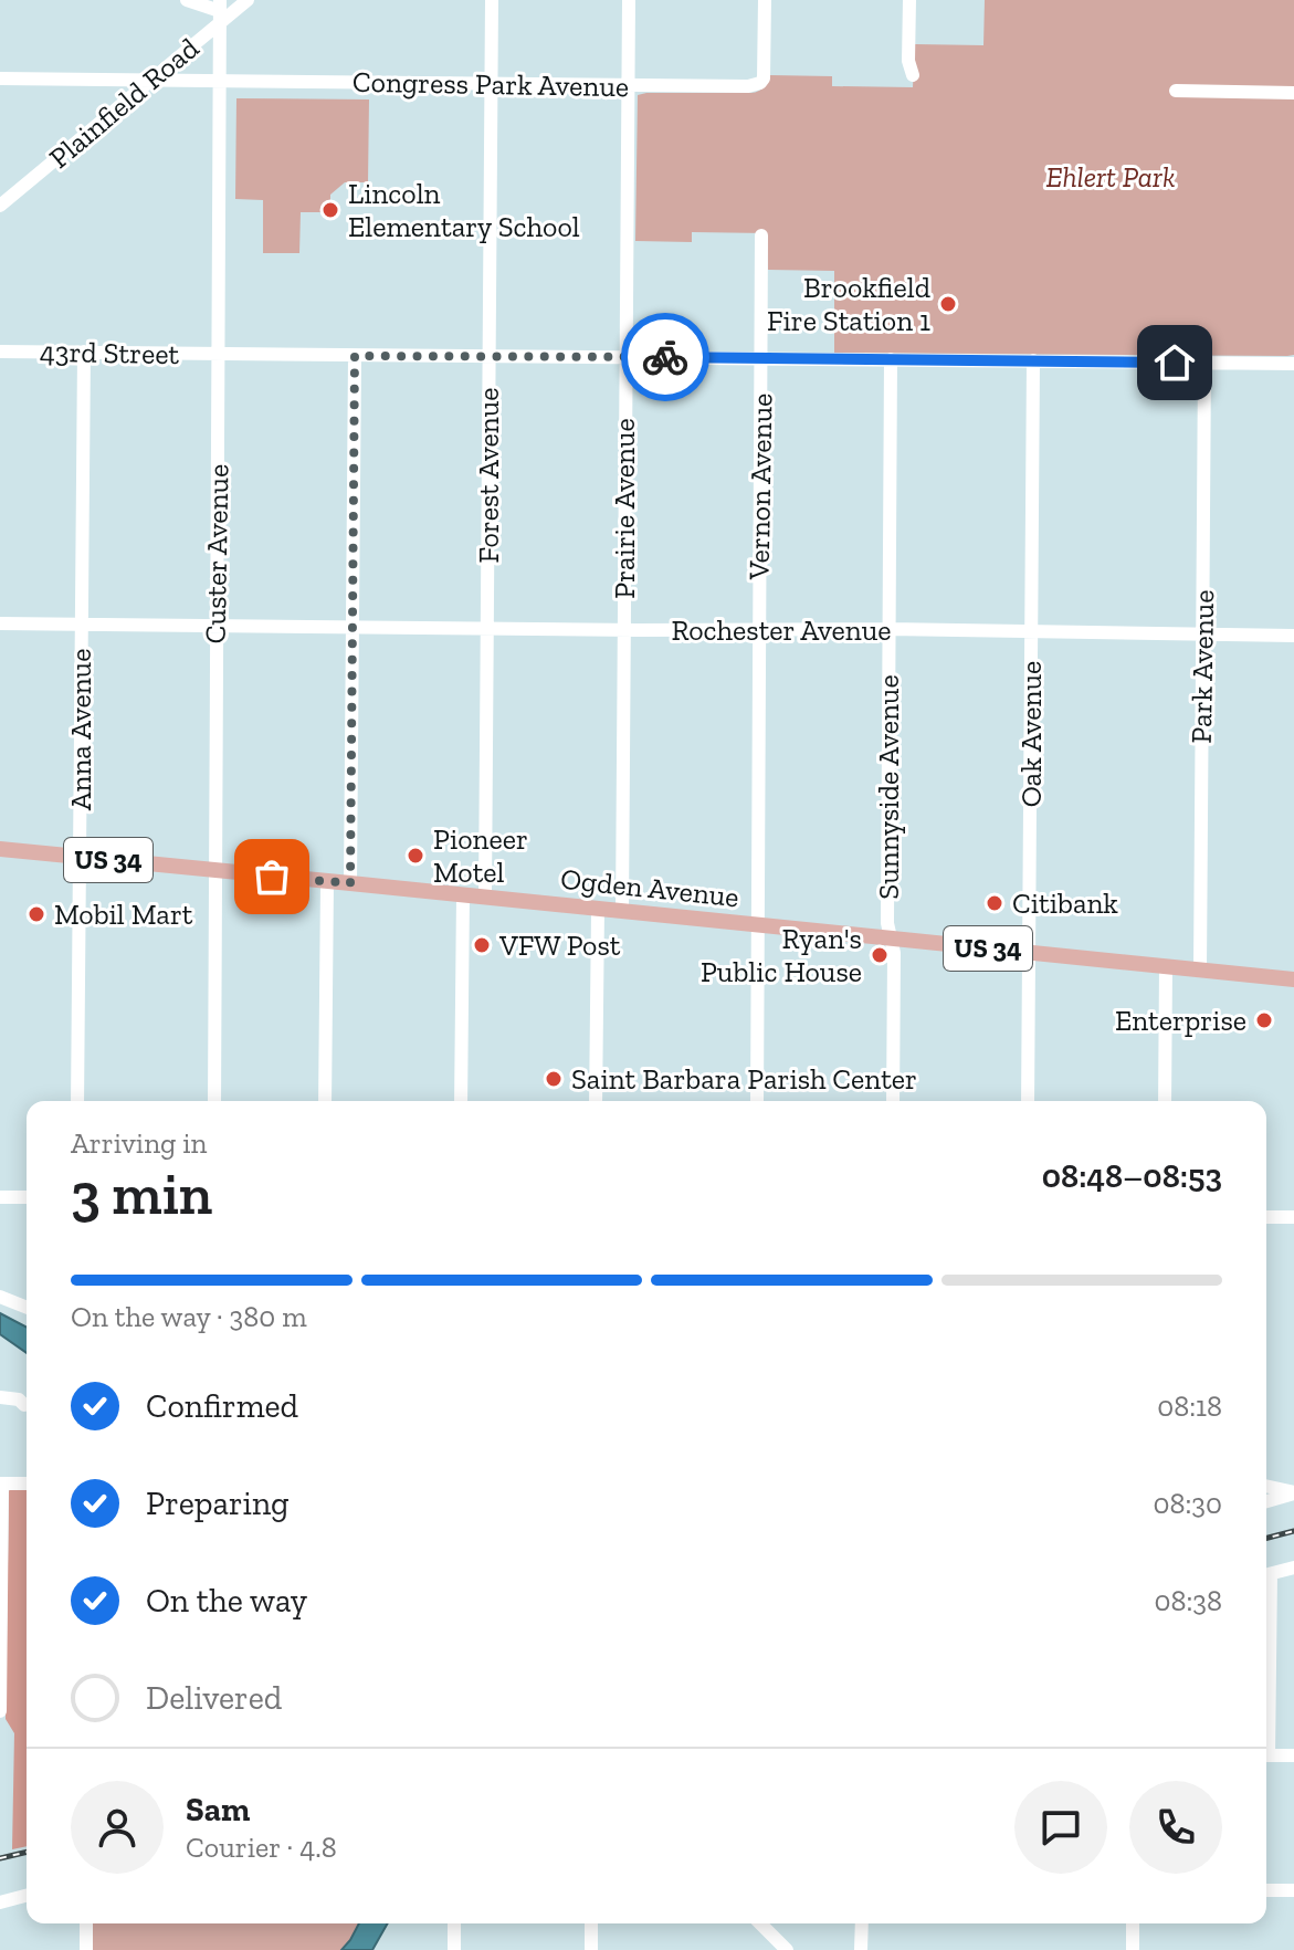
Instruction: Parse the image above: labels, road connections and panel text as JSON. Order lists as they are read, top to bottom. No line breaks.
{"streets":{"main road":["US 34","Ogden Avenue"],"street":["Congress Park Avenue","Plainfield Road","43rd Street","Forest Avenue","Vernon Avenue","Prairie Avenue","Custer Avenue","Rochester Avenue","Park Avenue","Anna Avenue","Oak Avenue","Sunnyside Avenue"]},"crossings":[["Congress Park Avenue","Plainfield Road"],["Congress Park Avenue","Forest Avenue"],["Congress Park Avenue","Prairie Avenue"],["Congress Park Avenue","Custer Avenue"],["Plainfield Road","Custer Avenue"],["43rd Street","Forest Avenue"],["43rd Street","Vernon Avenue"],["43rd Street","Prairie Avenue"],["43rd Street","Custer Avenue"],["43rd Street","Park Avenue"],["43rd Street","Anna Avenue"],["43rd Street","Oak Avenue"],["43rd Street","Sunnyside Avenue"],["Forest Avenue","Rochester Avenue"],["Forest Avenue","Ogden Avenue"],["Vernon Avenue","Rochester Avenue"],["Vernon Avenue","Ogden Avenue"],["Prairie Avenue","Rochester Avenue"],["Prairie Avenue","Ogden Avenue"],["Custer Avenue","Rochester Avenue"],["Custer Avenue","Ogden Avenue"],["Rochester Avenue","Park Avenue"],["Rochester Avenue","Anna Avenue"],["Rochester Avenue","Oak Avenue"],["Rochester Avenue","Sunnyside Avenue"],["Park Avenue","Ogden Avenue"],["Anna Avenue","Ogden Avenue"],["Oak Avenue","Ogden Avenue"],["Sunnyside Avenue","Ogden Avenue"]],"parks":["Ehlert Park"],"places":["Lincoln Elementary School","Brookfield Fire Station 1","Pioneer Motel","Citibank","Mobil Mart","VFW Post","Ryan's Public House","Enterprise","Saint Barbara Parish Center"],"page":{"heading":["3 min","Arriving in","08:48–08:53"],"panel":["Sam","Courier · 4.8"],"bar":"On the way · 380 m","list":[["Confirmed","08:18"],["Preparing","08:30"],["On the way","08:38"],"Delivered"]}}
